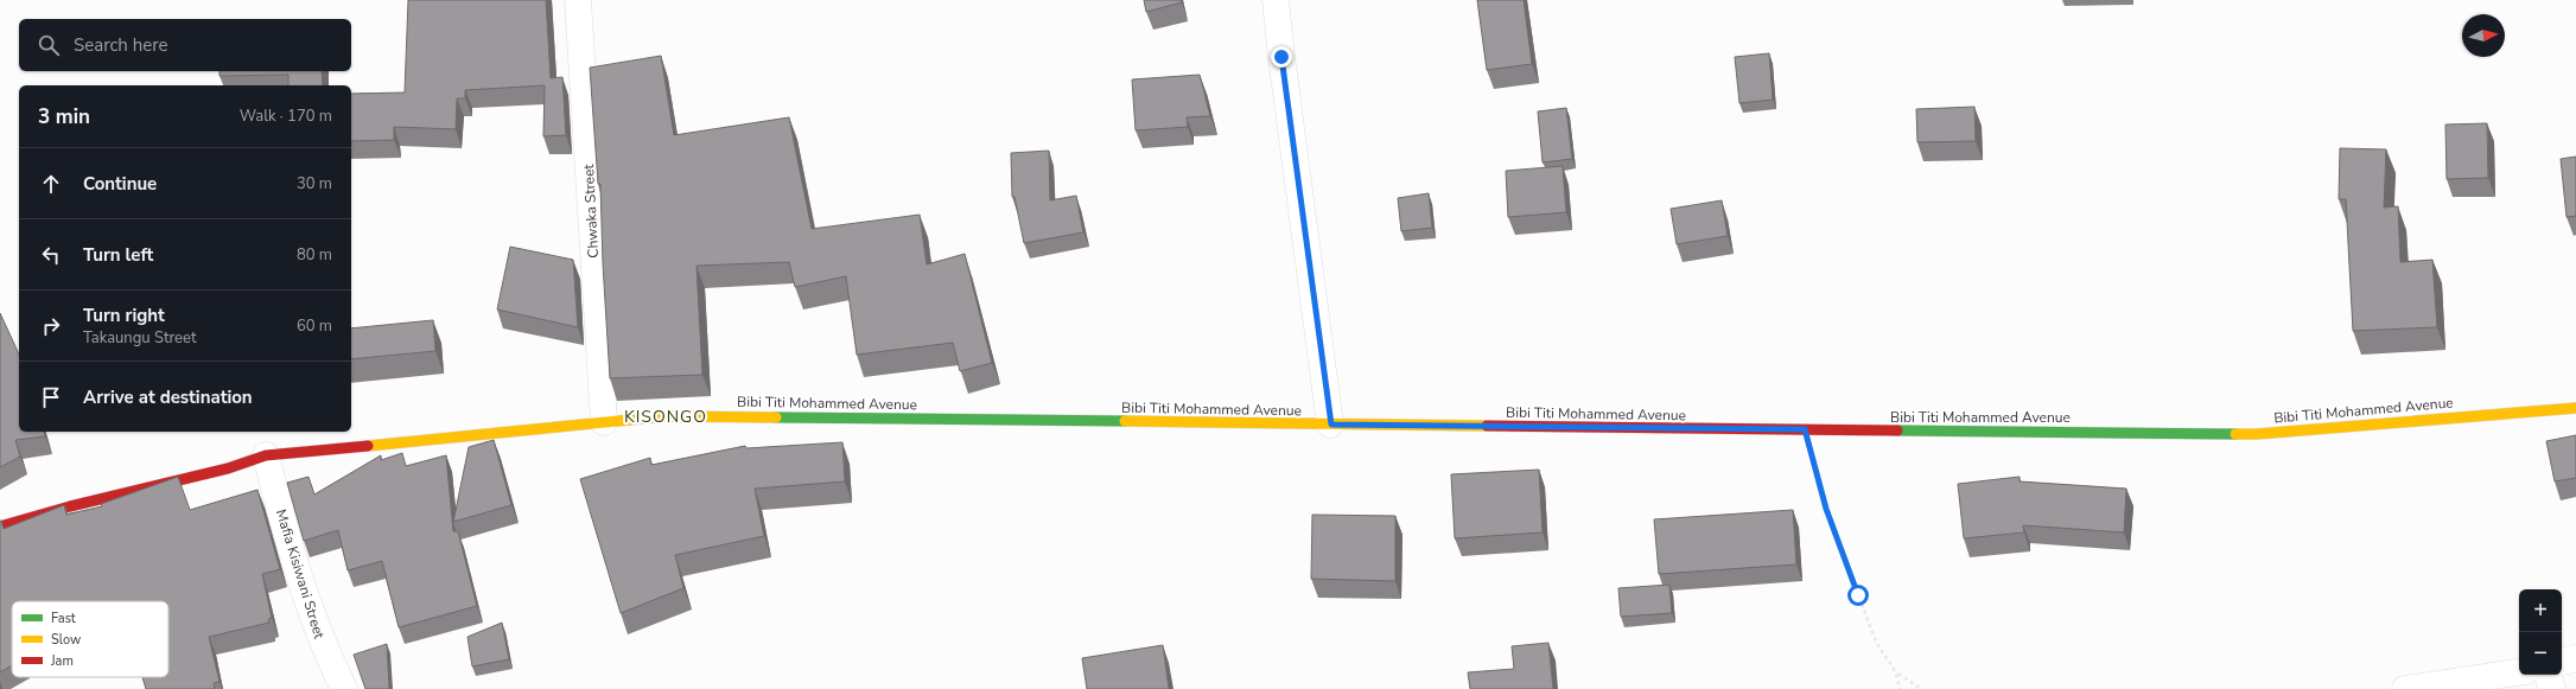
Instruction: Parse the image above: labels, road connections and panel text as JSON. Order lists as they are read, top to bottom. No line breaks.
{"streets":{"street":["Chwaka Street","Bibi Titi Mohammed Avenue","Mafia Kisiwani Street"]},"crossings":[["Chwaka Street","Bibi Titi Mohammed Avenue"],["Bibi Titi Mohammed Avenue","Mafia Kisiwani Street"]],"districts":["KISONGO"],"legend":["Fast","Slow","Jam"],"north":"right","page":{"search":"Search here","heading":["3 min","Walk · 170 m"],"list":[["Continue","30 m"],["Turn left","80 m"],["Turn right","Takaungu Street","60 m"],"Arrive at destination"],"map_buttons":["+","−"]}}
